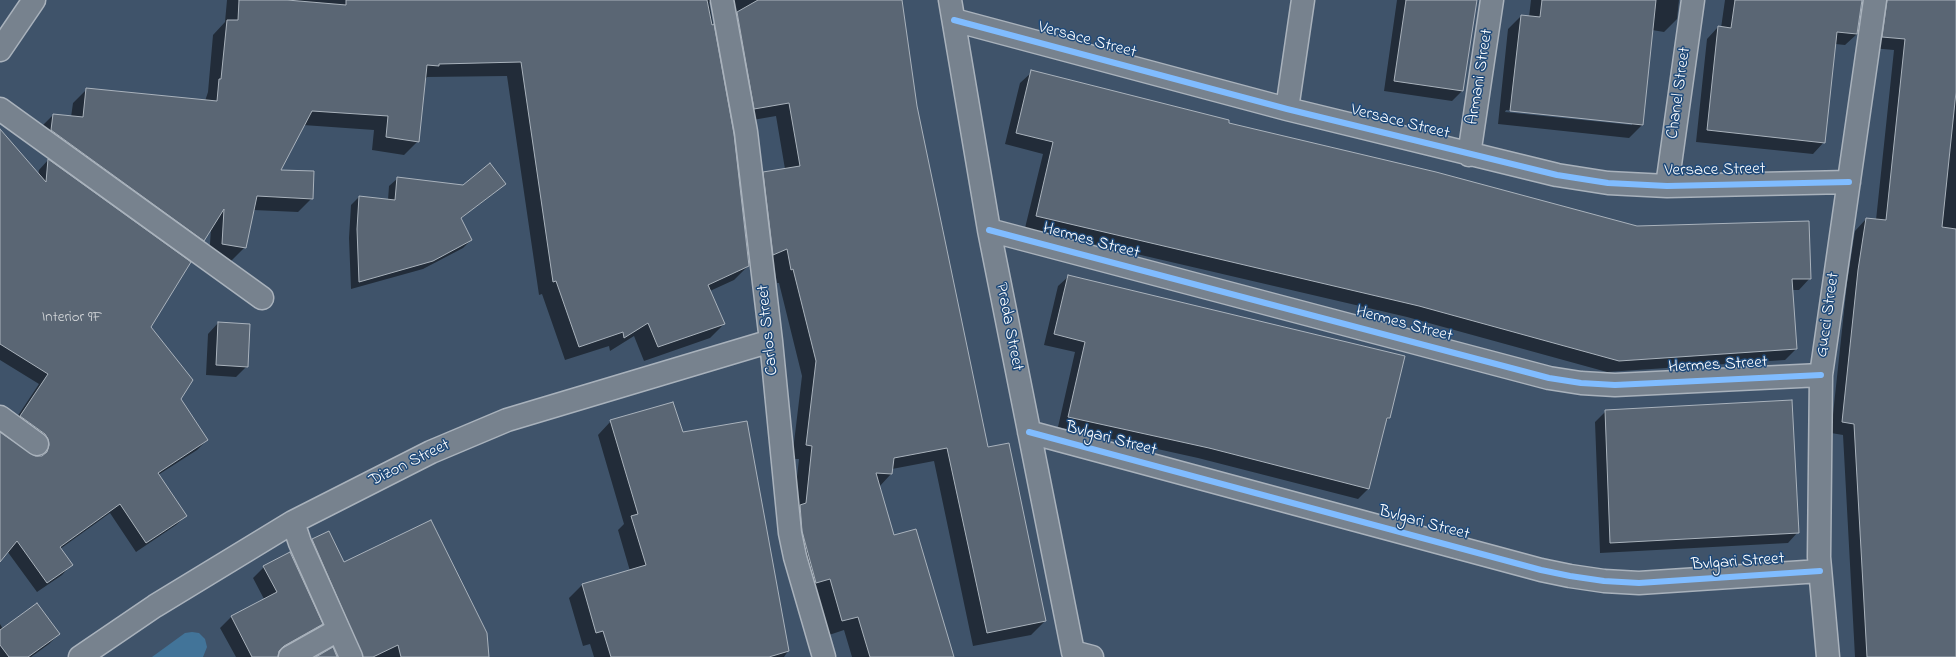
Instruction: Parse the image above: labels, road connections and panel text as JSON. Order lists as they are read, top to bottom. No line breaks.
{"streets":{"street":["Versace Street","Armani Street","Chanel Street","Hermes Street","Gucci Street","Prada Street","Carlos Street","Bvlgari Street","Dizon Street"]},"crossings":[["Versace Street","Armani Street"],["Versace Street","Chanel Street"],["Versace Street","Gucci Street"],["Versace Street","Prada Street"],["Hermes Street","Gucci Street"],["Hermes Street","Prada Street"],["Gucci Street","Bvlgari Street"],["Prada Street","Bvlgari Street"],["Carlos Street","Dizon Street"]],"house_numbers":["Interior 9F"]}
